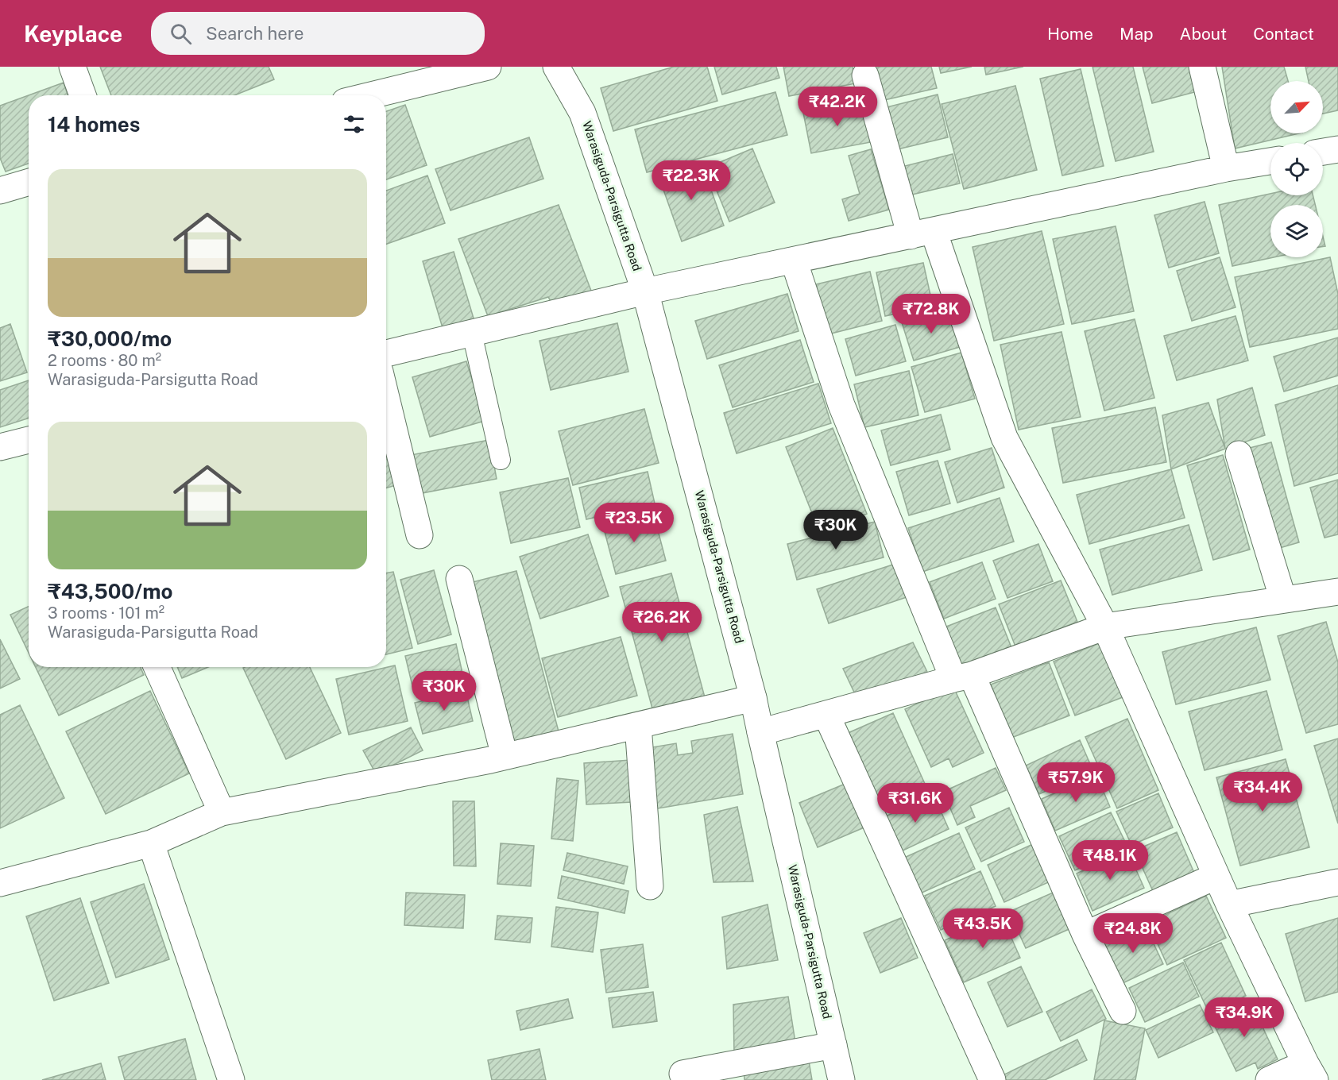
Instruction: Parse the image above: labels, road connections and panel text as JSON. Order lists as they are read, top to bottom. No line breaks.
{"streets":{"street":["Warasiguda-Parsigutta Road"]},"north":"top right","page":{"header":"Keyplace","search":"Search here","nav":["Home","Map","About","Contact"],"price":["₹42.2K","₹22.3K","₹72.8K","₹23.5K","₹30K","₹26.2K","₹30K","₹57.9K","₹34.4K","₹31.6K","₹48.1K","₹43.5K","₹24.8K","₹34.9K"],"heading":"14 homes","list":[{"name":"₹30,000/mo","note":"2 rooms · 80 m² · Warasiguda-Parsigutta Road"},{"name":"₹43,500/mo","note":"3 rooms · 101 m² · Warasiguda-Parsigutta Road"}]}}
